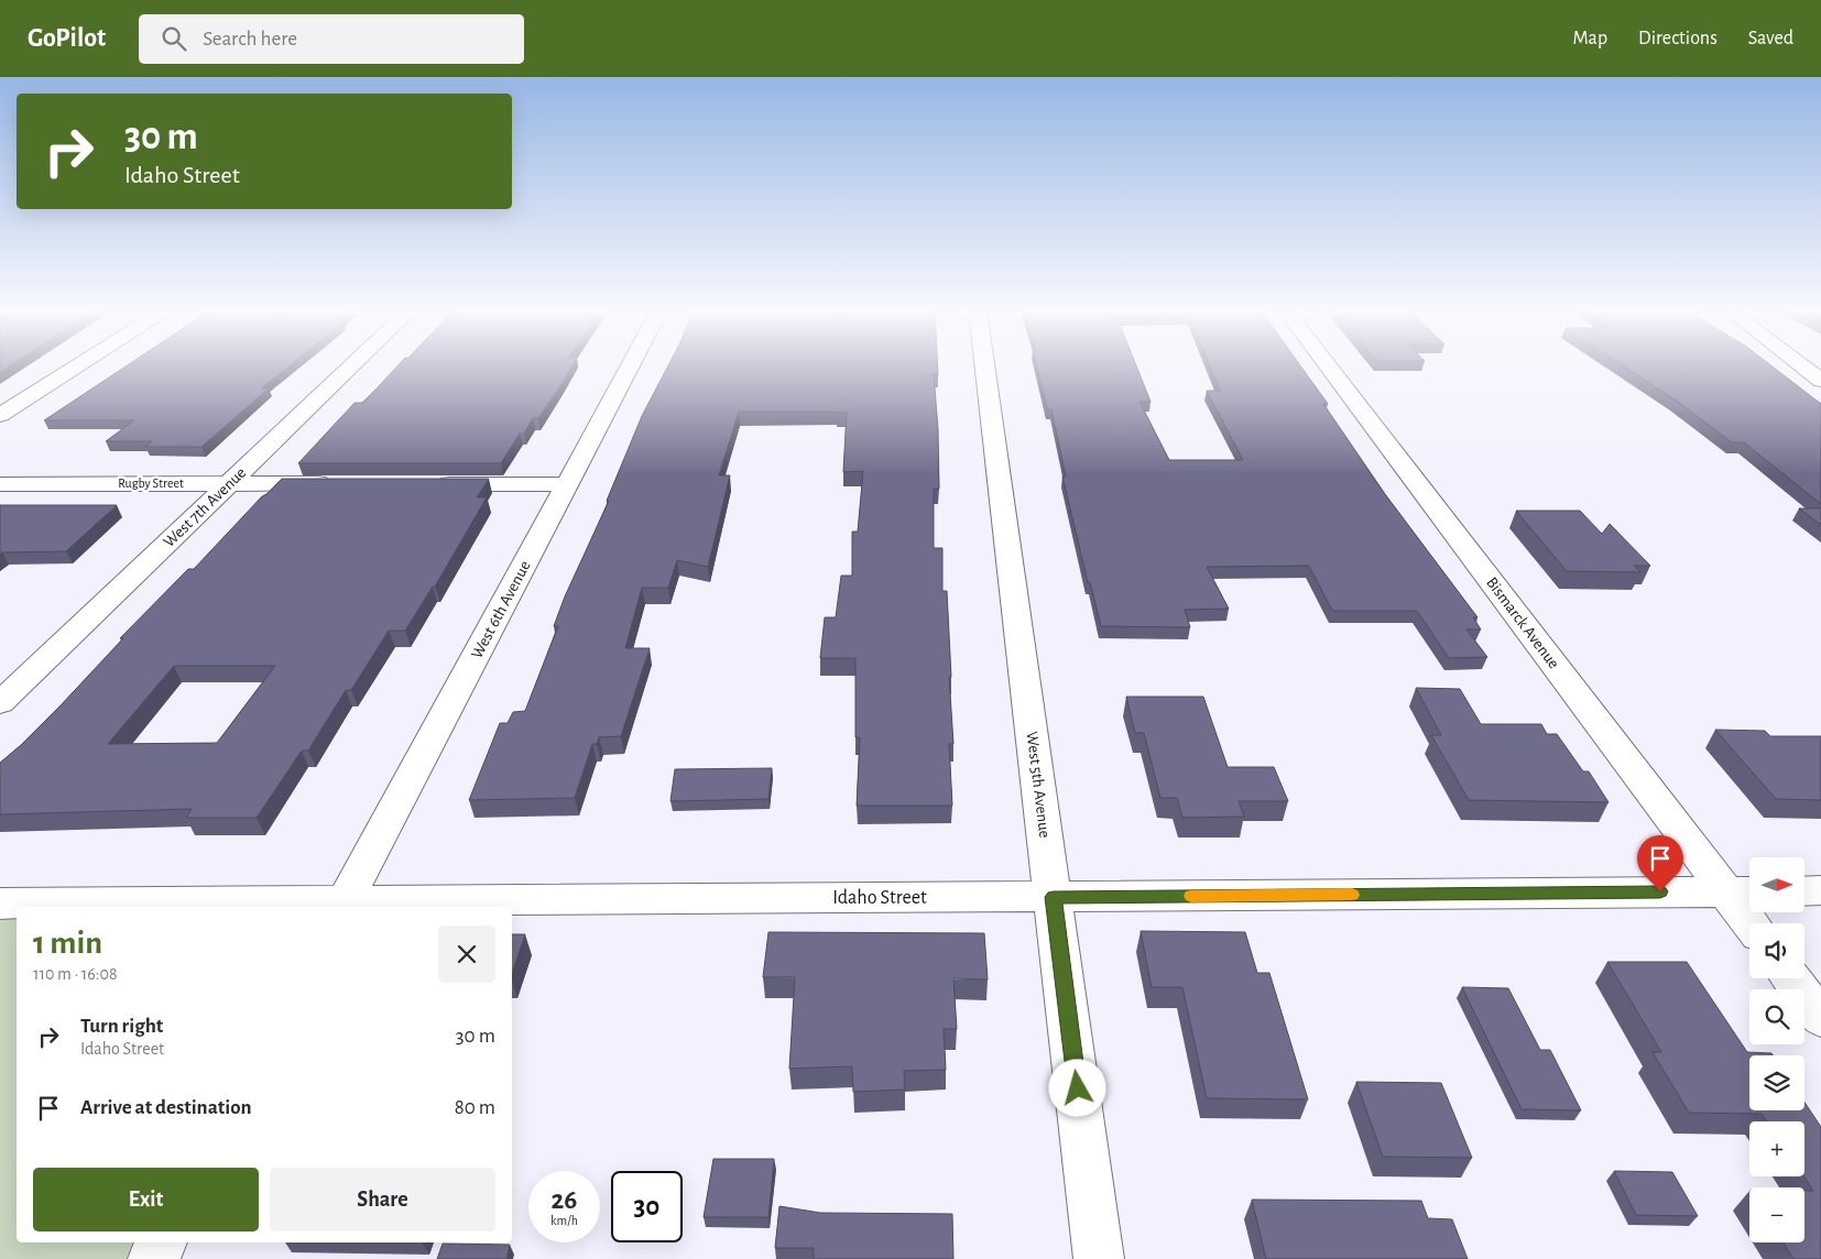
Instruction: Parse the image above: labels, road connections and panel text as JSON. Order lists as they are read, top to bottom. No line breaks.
{"streets":{"street":["Rugby Street","West 7th Avenue","West 6th Avenue","Bismarck Avenue","West 5th Avenue","Idaho Street"]},"crossings":[["Rugby Street","West 7th Avenue"],["West 6th Avenue","Idaho Street"],["Bismarck Avenue","Idaho Street"],["West 5th Avenue","Idaho Street"]],"north":"right","page":{"header":"GoPilot","search":"Search here","nav":["Map","Directions","Saved"],"turn":["30 m","Idaho Street"],"map_buttons":["+","−"],"heading":["1 min","110 m · 16:08"],"list":[{"name":"Turn right","note":"Idaho Street","value":"30 m"},{"name":"Arrive at destination","value":"80 m"}],"buttons":["Exit","Share"],"speed":"26 km/h","limit":"30"}}
